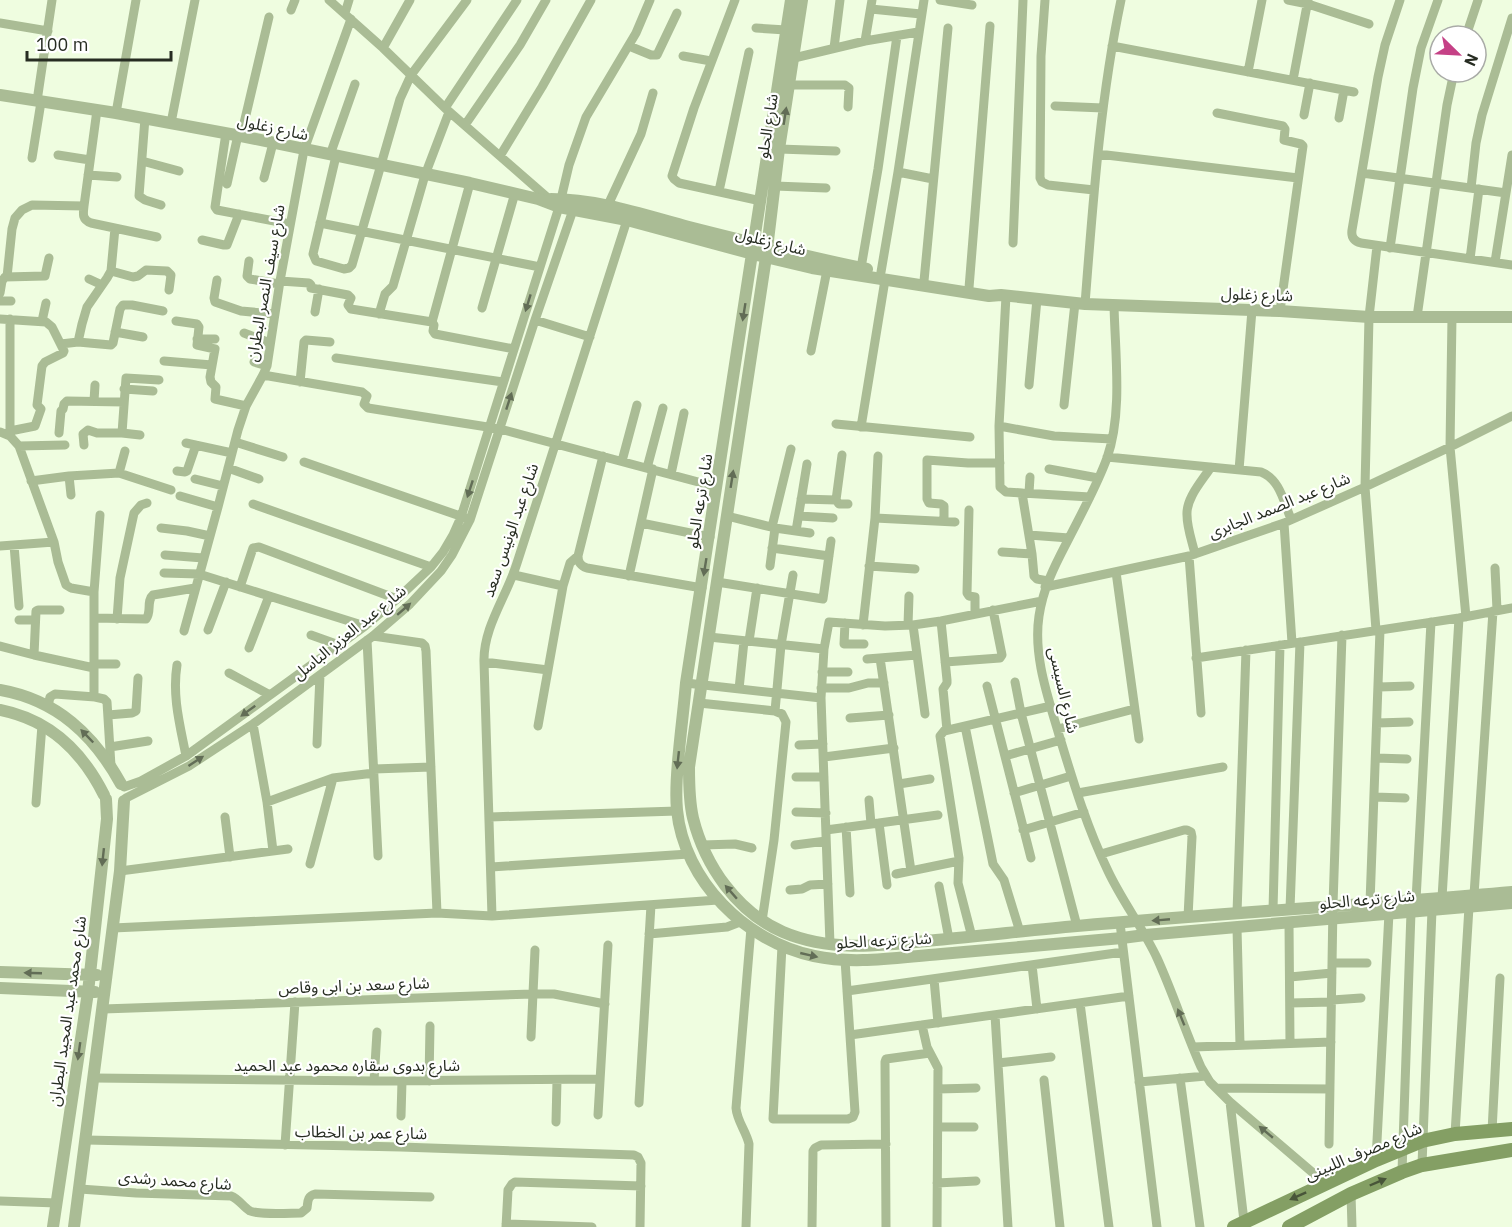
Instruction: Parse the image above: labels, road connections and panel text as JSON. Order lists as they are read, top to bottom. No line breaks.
{"streets":{"main road":["شارع مصرف اللبينى"],"street":["شارع الحلو","شارع زغلول","شارع سيف النصر البطران","شارع ترعه الحلو","شارع عبد الصمد الجابرى","شارع عبد الونيس سعد","شارع عبد العزيز الباسل","شارع السيسى","شارع سعد بن ابى وقاص","شارع محمد عبد المجيد البطران","شارع بدوى سقاره محمود عبد الحميد","شارع عمر بن الخطاب","شارع محمد رشدى"]},"crossings":[["شارع الحلو","شارع زغلول"],["شارع الحلو","شارع ترعه الحلو"],["شارع زغلول","شارع سيف النصر البطران"],["شارع زغلول","شارع ترعه الحلو"],["شارع زغلول","شارع عبد الونيس سعد"],["شارع زغلول","شارع عبد العزيز الباسل"],["شارع زغلول","شارع السيسى"],["شارع ترعه الحلو","شارع السيسى"],["شارع عبد الصمد الجابرى","شارع السيسى"],["شارع عبد العزيز الباسل","شارع محمد عبد المجيد البطران"],["شارع السيسى","شارع مصرف اللبينى"],["شارع سعد بن ابى وقاص","شارع محمد عبد المجيد البطران"],["شارع محمد عبد المجيد البطران","شارع بدوى سقاره محمود عبد الحميد"],["شارع محمد عبد المجيد البطران","شارع عمر بن الخطاب"],["شارع محمد عبد المجيد البطران","شارع محمد رشدى"]],"scale_bar":"100 m","north":"bottom right"}
